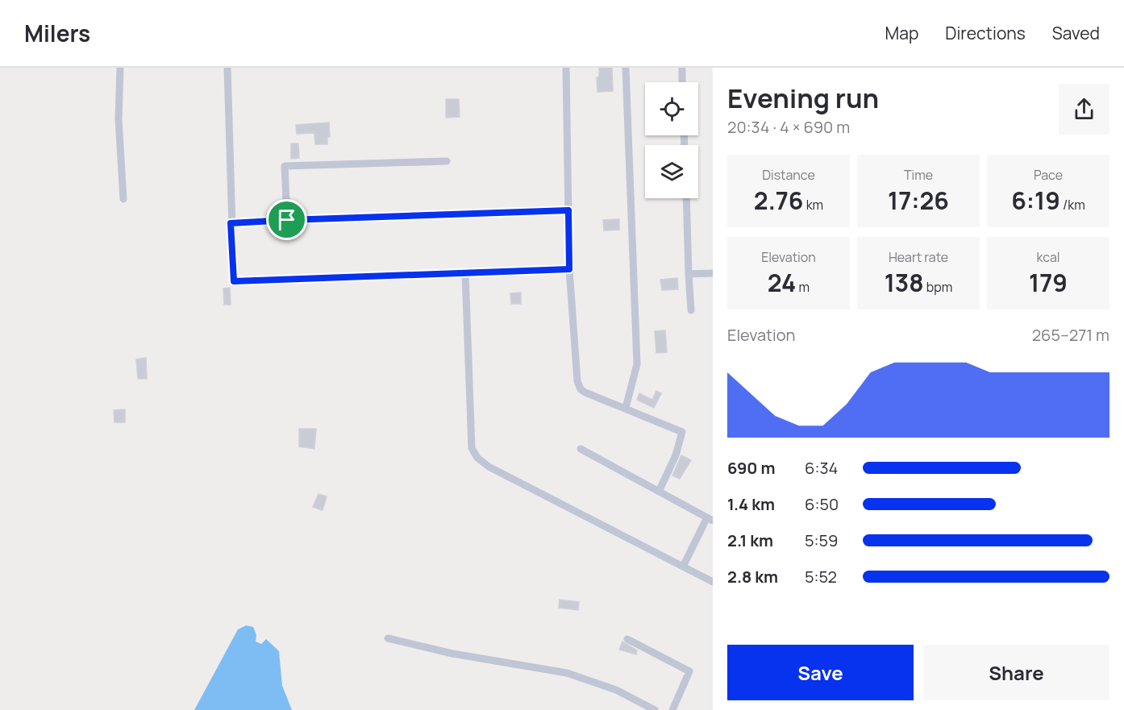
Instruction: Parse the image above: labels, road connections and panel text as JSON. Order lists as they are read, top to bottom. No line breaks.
{"page":{"header":"Milers","nav":["Map","Directions","Saved"],"heading":["Evening run","20:34 · 4 × 690 m"],"stats":[["Distance","2.76 km"],["Time","17:26"],["Pace","6:19 /km"],["Elevation","24 m"],["Heart rate","138 bpm"],["kcal","179"]],"chart":["Elevation","265–271 m"],"list":[{"name":"690 m","note":"6:34"},{"name":"1.4 km","note":"6:50"},{"name":"2.1 km","note":"5:59"},{"name":"2.8 km","note":"5:52"}],"buttons":["Save","Share"]}}
